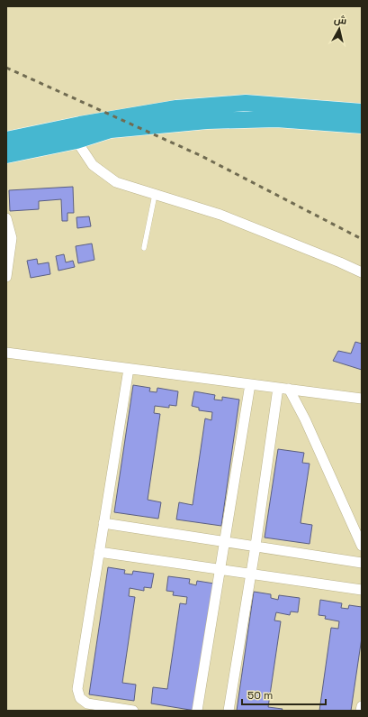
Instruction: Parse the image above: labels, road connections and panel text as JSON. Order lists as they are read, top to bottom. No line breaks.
{"scale_bar":"50 m","north":"top"}
